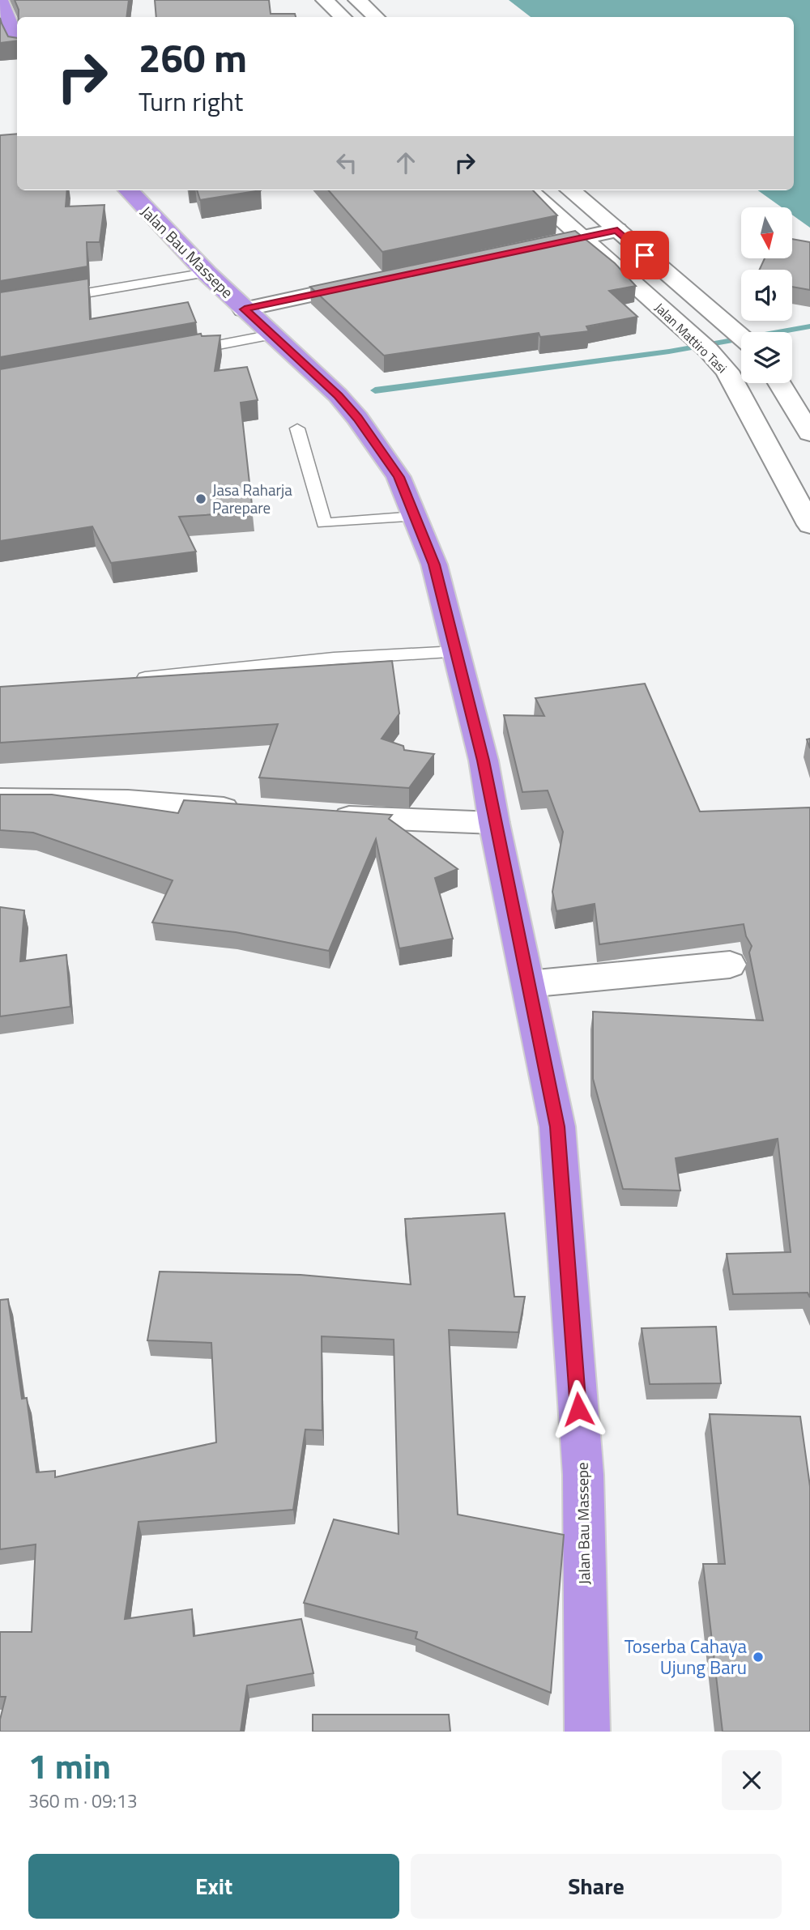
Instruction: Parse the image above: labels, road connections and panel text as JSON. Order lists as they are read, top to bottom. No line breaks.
{"streets":{"highway":["Jalan Bau Massepe"],"main road":["Jalan Mattiro Tasi"]},"places":["Jasa Raharja Parepare","Toserba Cahaya Ujung Baru"],"north":"bottom","page":{"turn":["260 m","Turn right"],"heading":["1 min","360 m · 09:13"],"buttons":["Exit","Share"]}}
